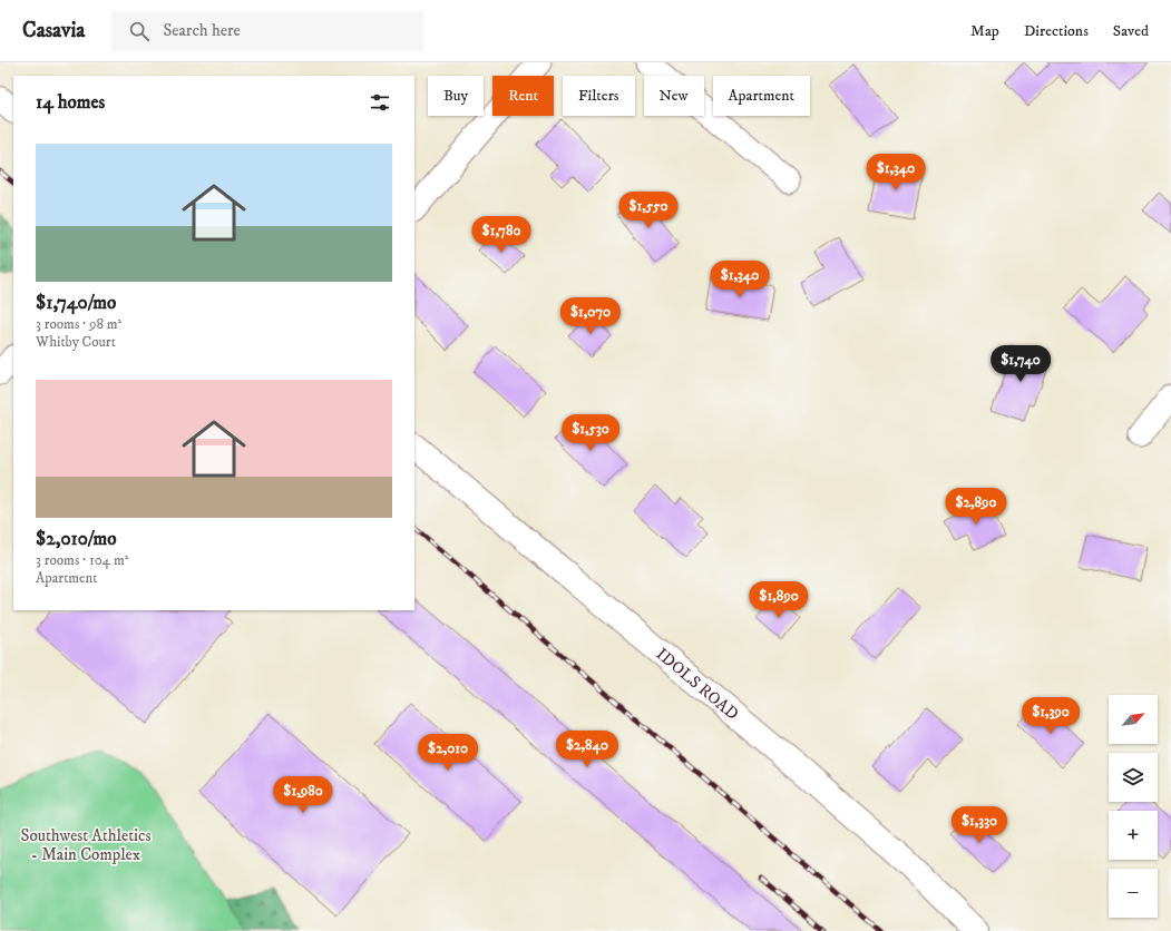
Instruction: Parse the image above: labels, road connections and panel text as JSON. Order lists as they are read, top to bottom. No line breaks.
{"streets":{"street":["IDOLS ROAD"]},"parks":["Southwest Athletics - Main Complex"],"north":"top right","page":{"header":"Casavia","search":"Search here","nav":["Map","Directions","Saved"],"chip":["Buy","Rent","Filters","New","Apartment"],"heading":"14 homes","list":[{"name":"$1,740/mo","note":"3 rooms · 98 m² · Whitby Court"},{"name":"$2,010/mo","note":"3 rooms · 104 m² · Apartment"}],"price":["$1,340","$1,550","$1,780","$1,340","$1,070","$1,740","$1,530","$2,890","$1,890","$1,390","$2,840","$2,010","$1,980","$1,330"],"map_buttons":["+","−"]}}
